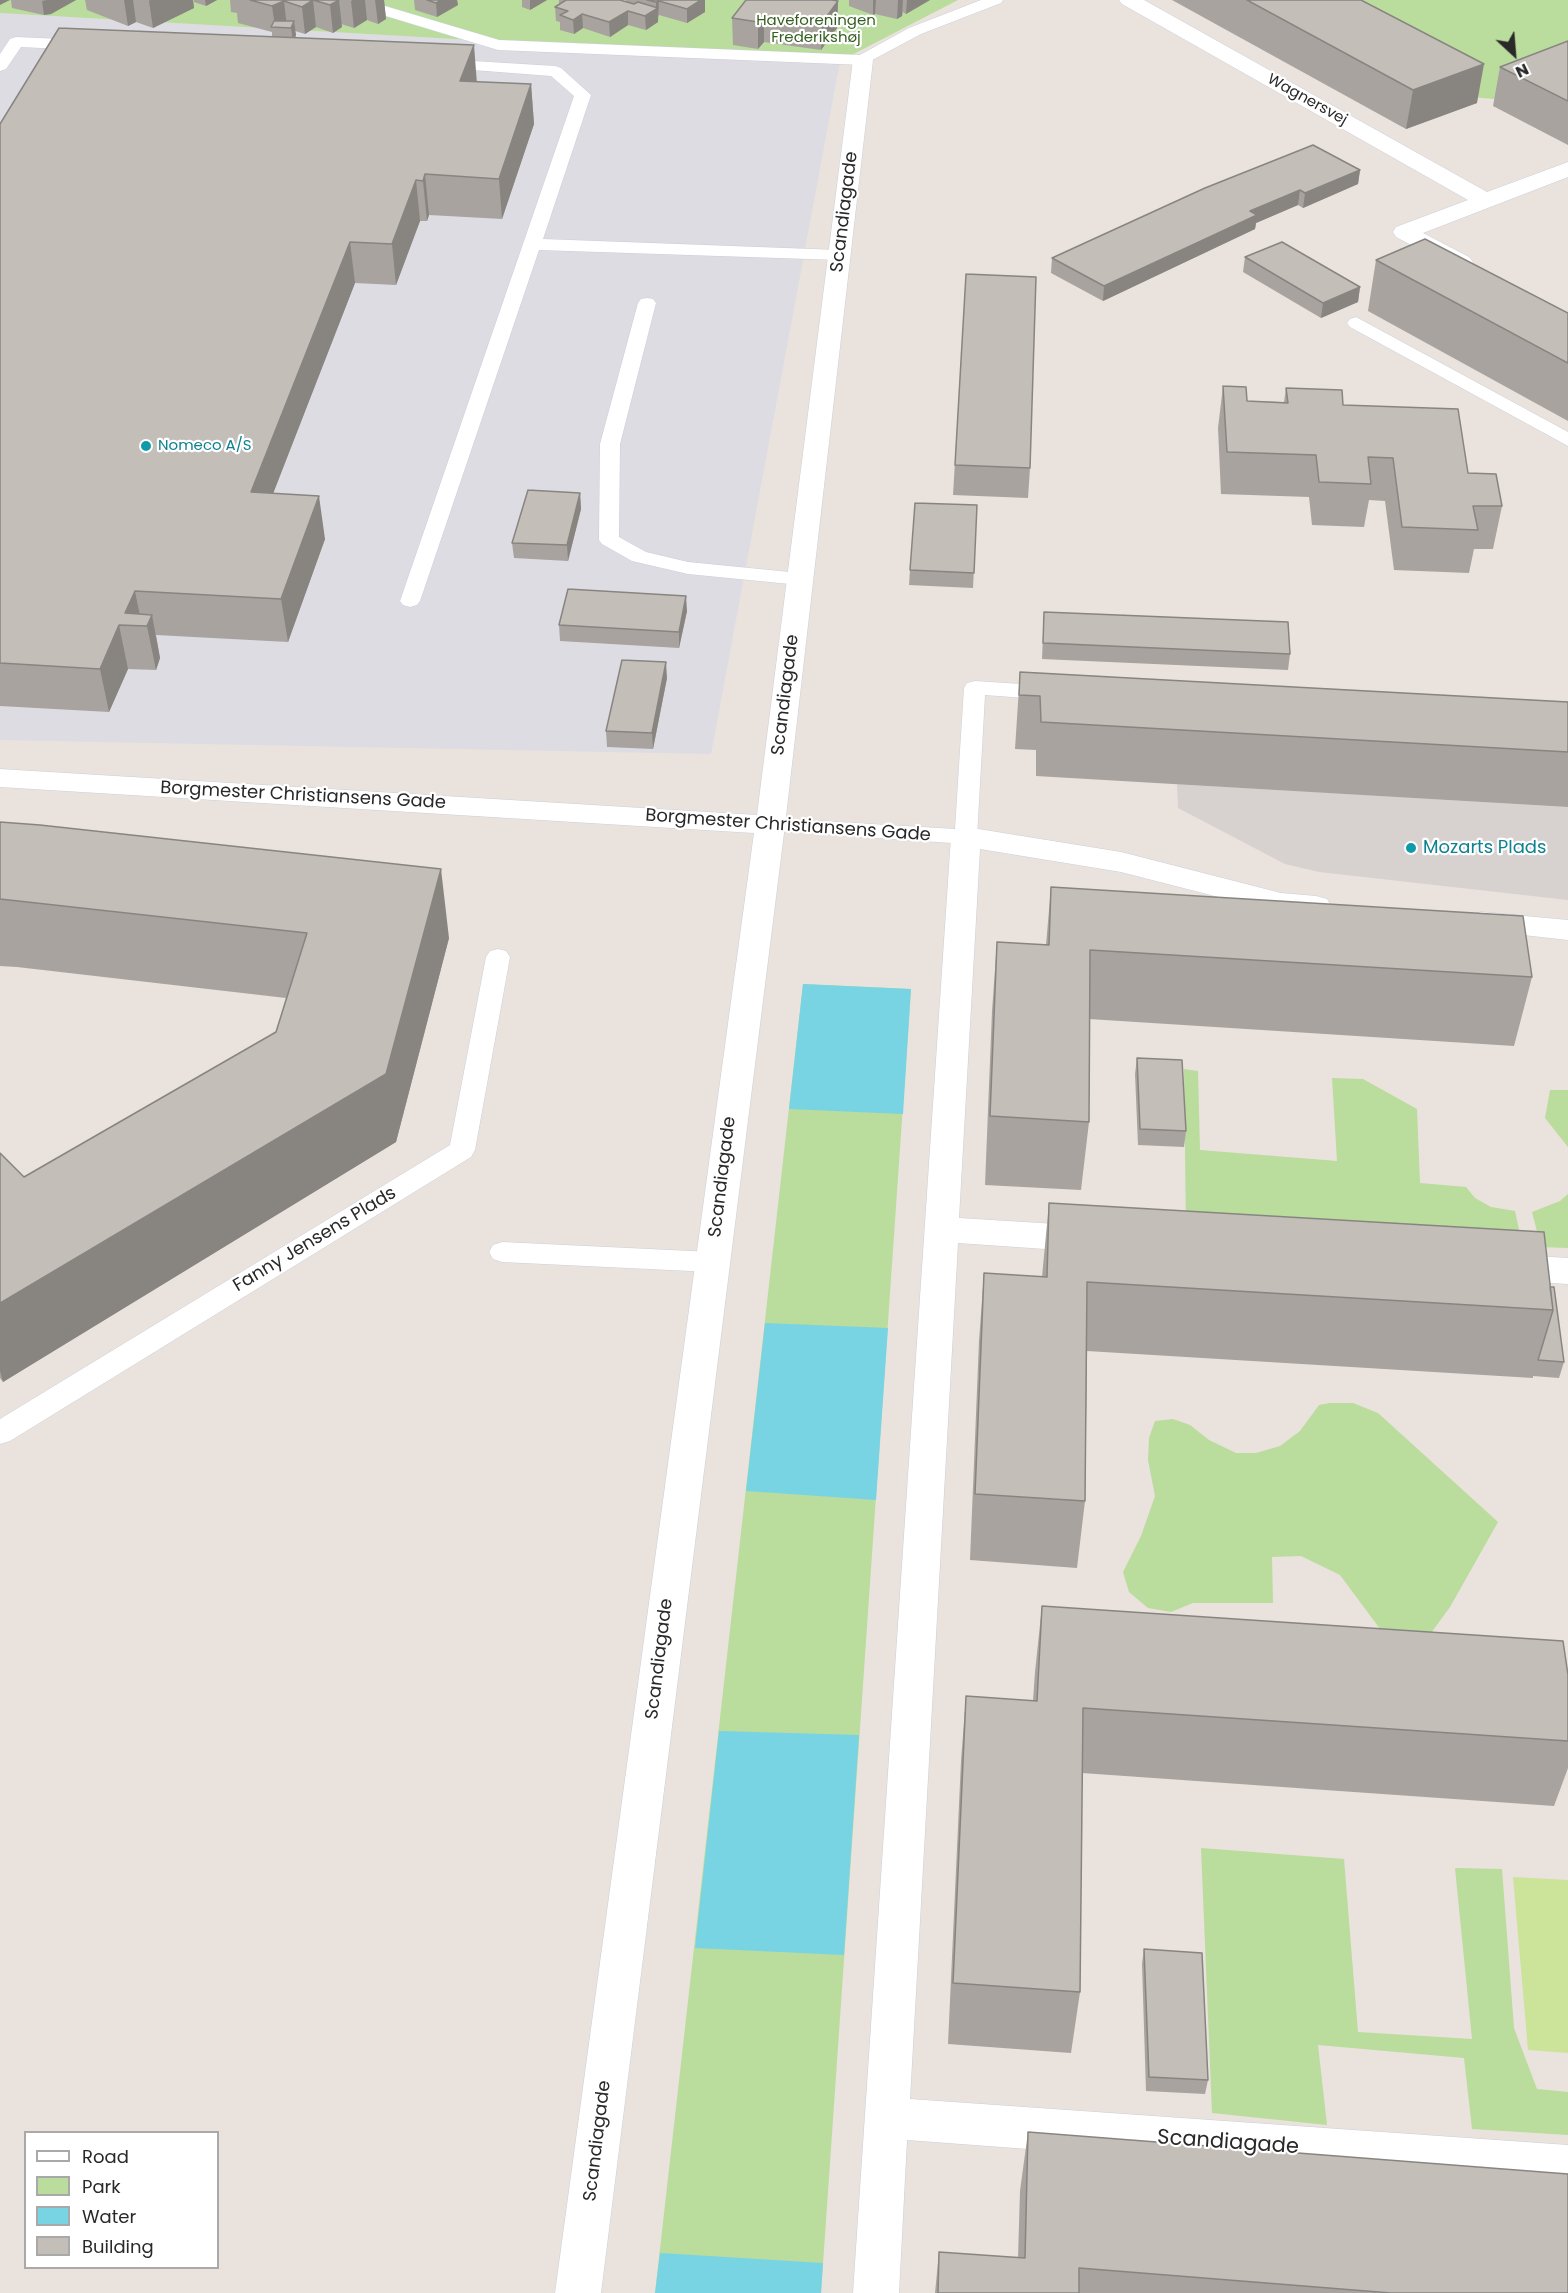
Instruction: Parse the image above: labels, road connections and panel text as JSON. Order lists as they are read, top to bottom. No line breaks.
{"streets":{"street":["Wagnersvej","Scandiagade","Borgmester Christiansens Gade"],"lane":["Fanny Jensens Plads"]},"crossings":[["Scandiagade","Borgmester Christiansens Gade"]],"parks":["Haveforeningen Frederikshøj"],"places":["Nomeco A/S","Mozarts Plads"],"legend":["Road","Park","Water","Building"],"north":"bottom right"}
